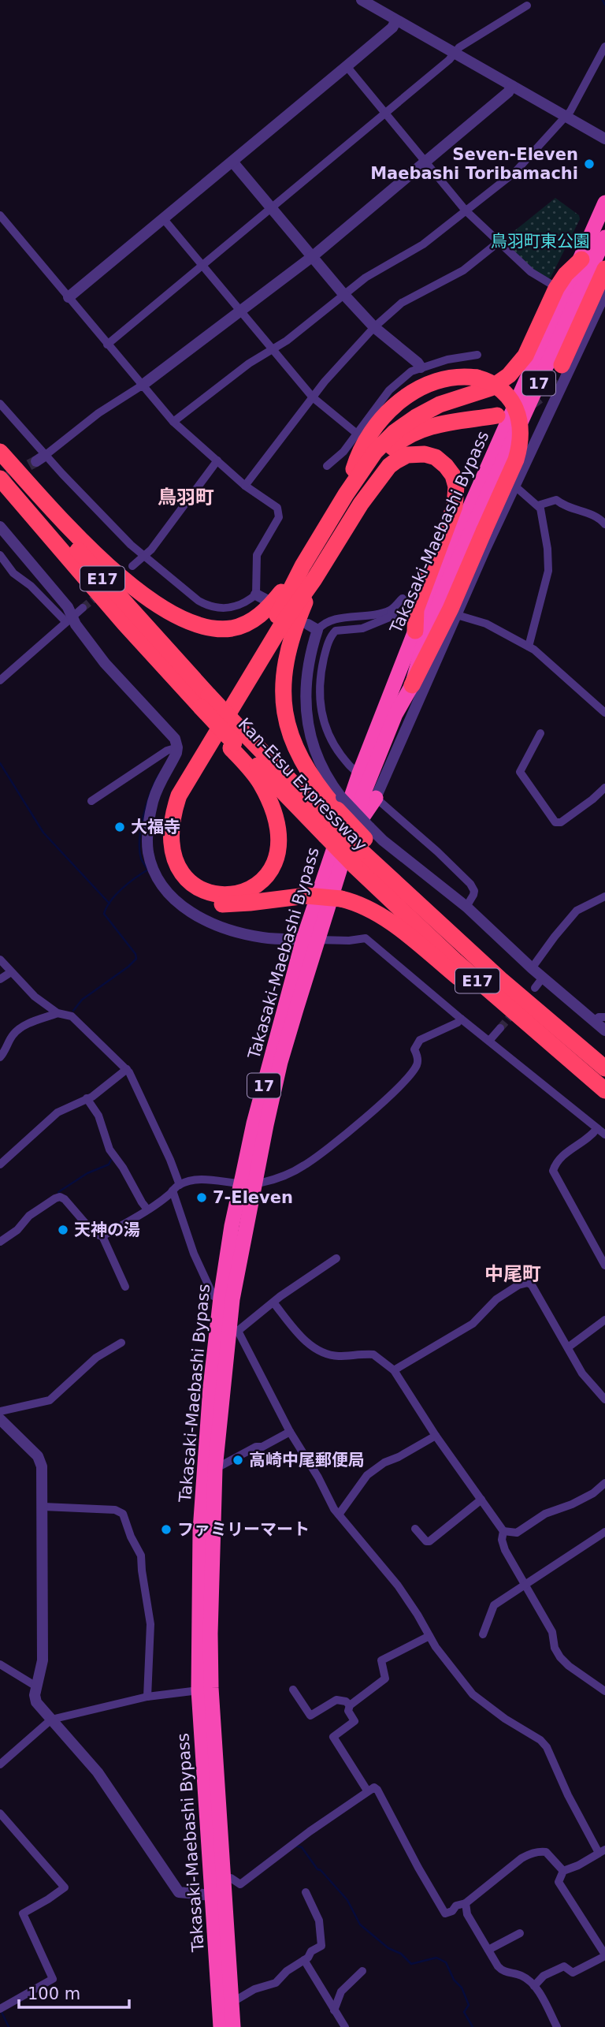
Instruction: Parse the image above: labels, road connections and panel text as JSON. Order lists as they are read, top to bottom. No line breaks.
{"streets":{"highway":["17","Takasaki-Maebashi Bypass","E17","Kan-Etsu Expressway"]},"crossings":[["Takasaki-Maebashi Bypass","E17"],["Takasaki-Maebashi Bypass","Kan-Etsu Expressway"],["E17","Kan-Etsu Expressway"]],"districts":["鳥羽町","中尾町"],"parks":["鳥羽町東公園"],"places":["Seven-Eleven Maebashi Toribamachi","大福寺","7-Eleven","天神の湯","高崎中尾郵便局","ファミリーマート"],"scale_bar":"100 m"}
